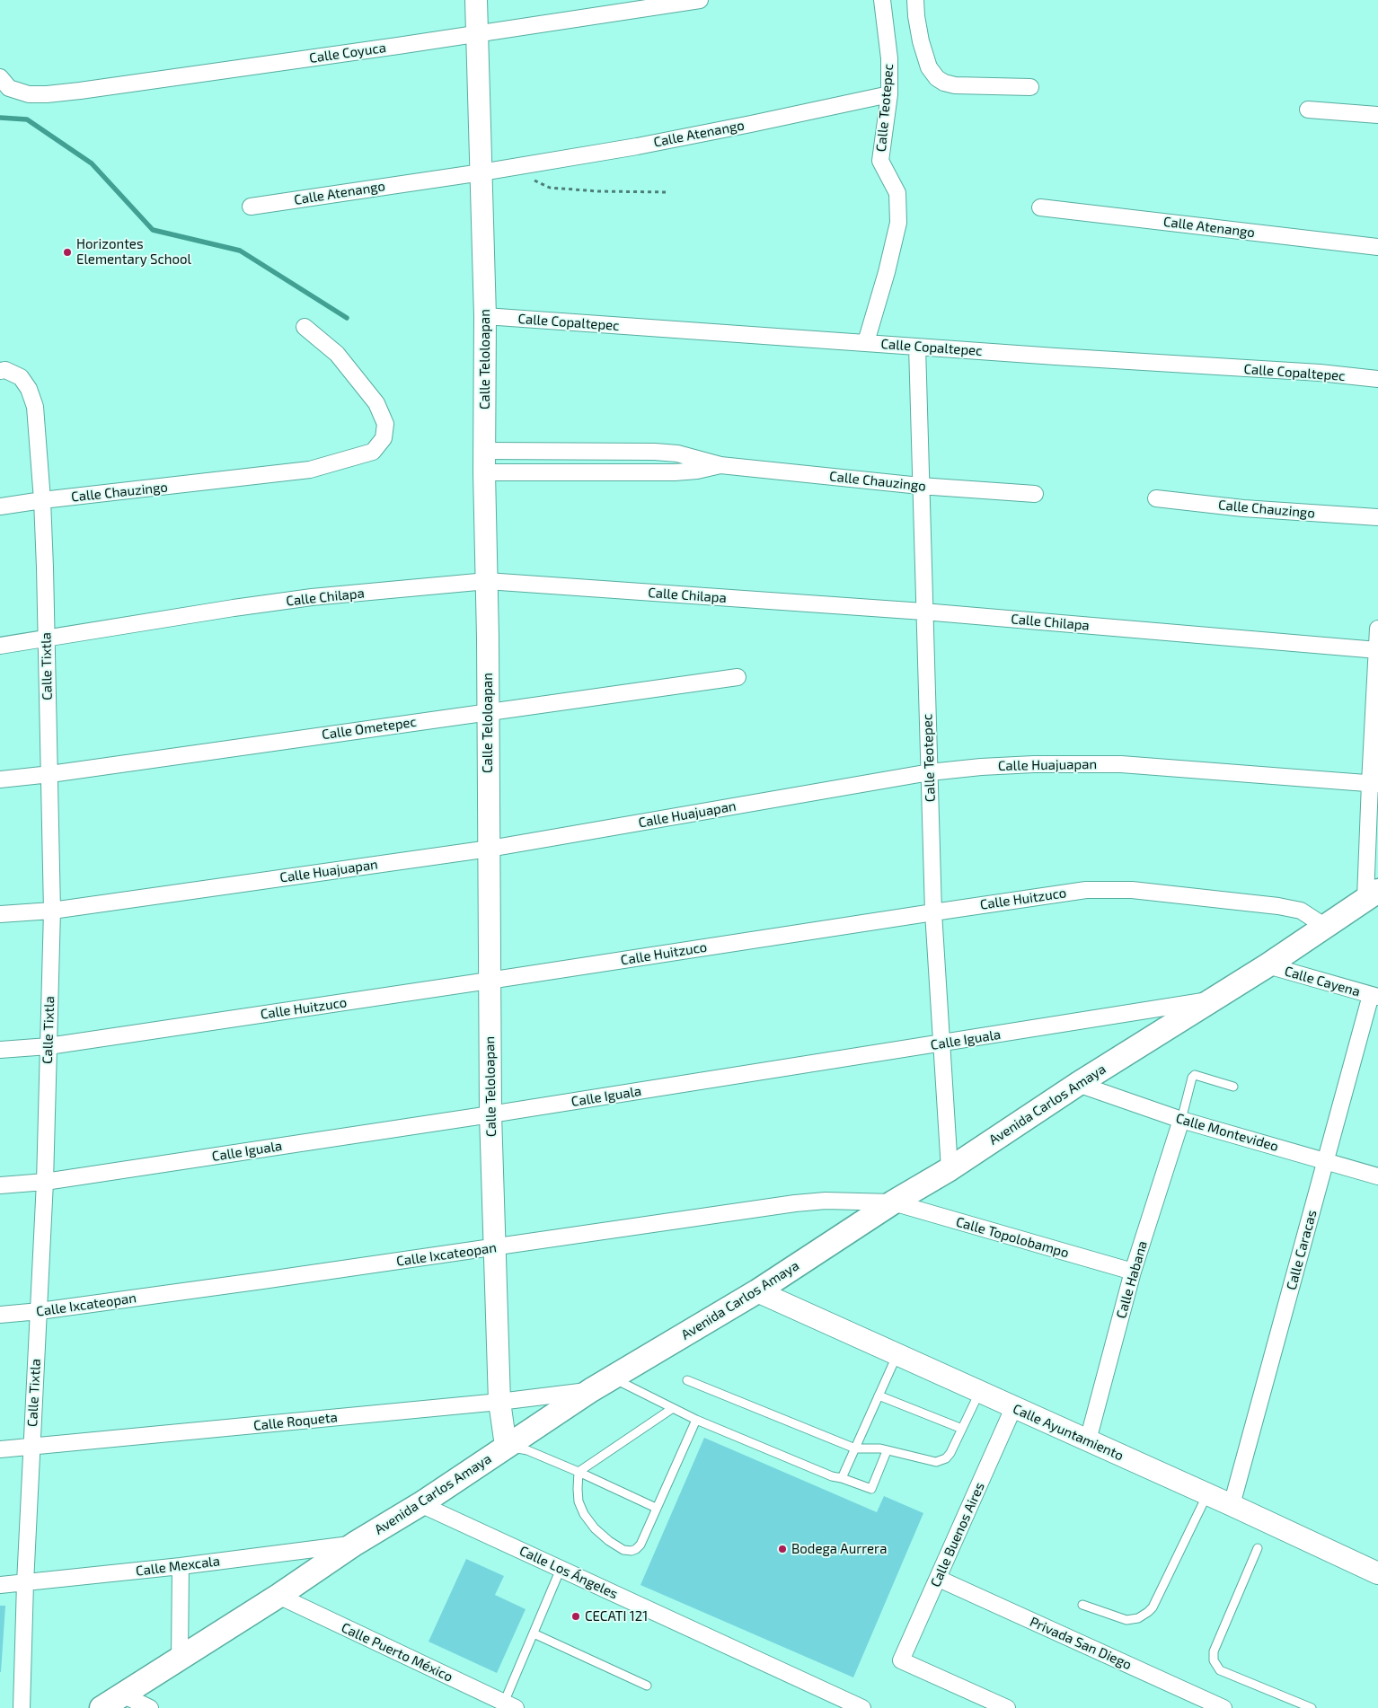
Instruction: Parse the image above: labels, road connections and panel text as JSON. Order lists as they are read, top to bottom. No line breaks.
{"streets":{"main road":["Avenida Carlos Amaya"],"street":["Calle Coyuca","Calle Teotepec","Calle Atenango","Calle Copaltepec","Calle Teloloapan","Calle Chauzingo","Calle Chilapa","Calle Tixtla","Calle Ometepec","Calle Huajuapan","Calle Huitzuco","Calle Cayena","Calle Iguala","Calle Montevideo","Calle Topolobampo","Calle Caracas","Calle Ixcateopan","Calle Habana","Calle Roqueta","Calle Ayuntamiento","Calle Buenos Aires","Calle Mexcala","Calle Los Ángeles","Privada San Diego","Calle Puerto México"]},"crossings":[["Calle Coyuca","Calle Teloloapan"],["Calle Teotepec","Calle Atenango"],["Calle Teotepec","Calle Copaltepec"],["Calle Teotepec","Calle Chauzingo"],["Calle Teotepec","Calle Chilapa"],["Calle Teotepec","Calle Huajuapan"],["Calle Teotepec","Calle Huitzuco"],["Calle Teotepec","Calle Iguala"],["Calle Teotepec","Avenida Carlos Amaya"],["Calle Atenango","Calle Teloloapan"],["Calle Copaltepec","Calle Teloloapan"],["Calle Teloloapan","Calle Chauzingo"],["Calle Teloloapan","Calle Chilapa"],["Calle Teloloapan","Calle Ometepec"],["Calle Teloloapan","Calle Huajuapan"],["Calle Teloloapan","Calle Huitzuco"],["Calle Teloloapan","Calle Iguala"],["Calle Teloloapan","Avenida Carlos Amaya"],["Calle Teloloapan","Calle Ixcateopan"],["Calle Teloloapan","Calle Roqueta"],["Calle Chauzingo","Calle Tixtla"],["Calle Chilapa","Calle Tixtla"],["Calle Tixtla","Calle Ometepec"],["Calle Tixtla","Calle Huajuapan"],["Calle Tixtla","Calle Huitzuco"],["Calle Tixtla","Calle Iguala"],["Calle Tixtla","Calle Ixcateopan"],["Calle Tixtla","Calle Roqueta"],["Calle Tixtla","Calle Mexcala"],["Calle Huitzuco","Avenida Carlos Amaya"],["Calle Cayena","Avenida Carlos Amaya"],["Calle Cayena","Calle Caracas"],["Calle Iguala","Avenida Carlos Amaya"],["Avenida Carlos Amaya","Calle Montevideo"],["Avenida Carlos Amaya","Calle Topolobampo"],["Avenida Carlos Amaya","Calle Ixcateopan"],["Avenida Carlos Amaya","Calle Roqueta"],["Avenida Carlos Amaya","Calle Ayuntamiento"],["Avenida Carlos Amaya","Calle Mexcala"],["Avenida Carlos Amaya","Calle Los Ángeles"],["Avenida Carlos Amaya","Calle Puerto México"],["Calle Montevideo","Calle Caracas"],["Calle Montevideo","Calle Habana"],["Calle Topolobampo","Calle Ixcateopan"],["Calle Topolobampo","Calle Habana"],["Calle Caracas","Calle Ayuntamiento"],["Calle Habana","Calle Ayuntamiento"],["Calle Ayuntamiento","Calle Buenos Aires"],["Calle Buenos Aires","Privada San Diego"]],"places":["Horizontes Elementary School","Bodega Aurrera","CECATI 121"]}
